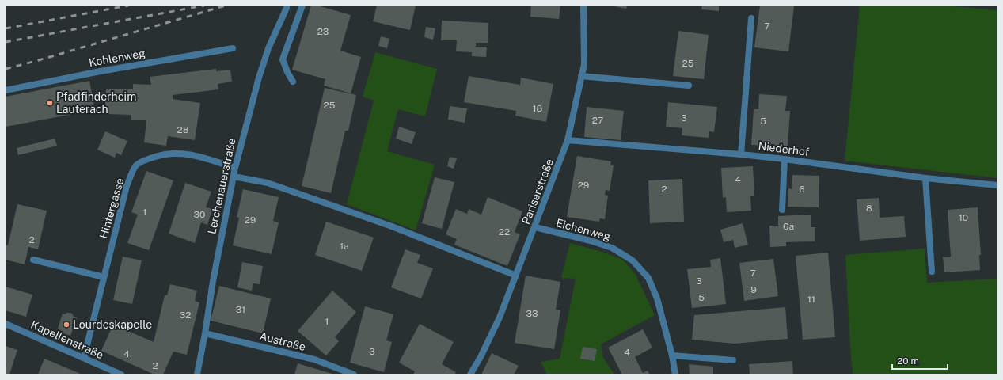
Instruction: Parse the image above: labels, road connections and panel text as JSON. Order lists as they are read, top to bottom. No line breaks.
{"streets":{"street":["Kohlenweg","Niederhof","Lerchenauerstraße","Pariserstraße","Hintergasse","Eichenweg","Kapellenstraße","Austraße"]},"crossings":[["Niederhof","Pariserstraße"],["Lerchenauerstraße","Hintergasse"],["Lerchenauerstraße","Austraße"],["Pariserstraße","Eichenweg"],["Hintergasse","Kapellenstraße"]],"places":["Pfadfinderheim Lauterach","Lourdeskapelle"],"house_numbers":["7","23","25","25","18","3","27","5","28","4","29","2","6","8","1","30","10","29","6a","22","2","1a","7","3","9","5","11","31","33","32","1","3","4","4","2"],"scale_bar":"20 m"}
